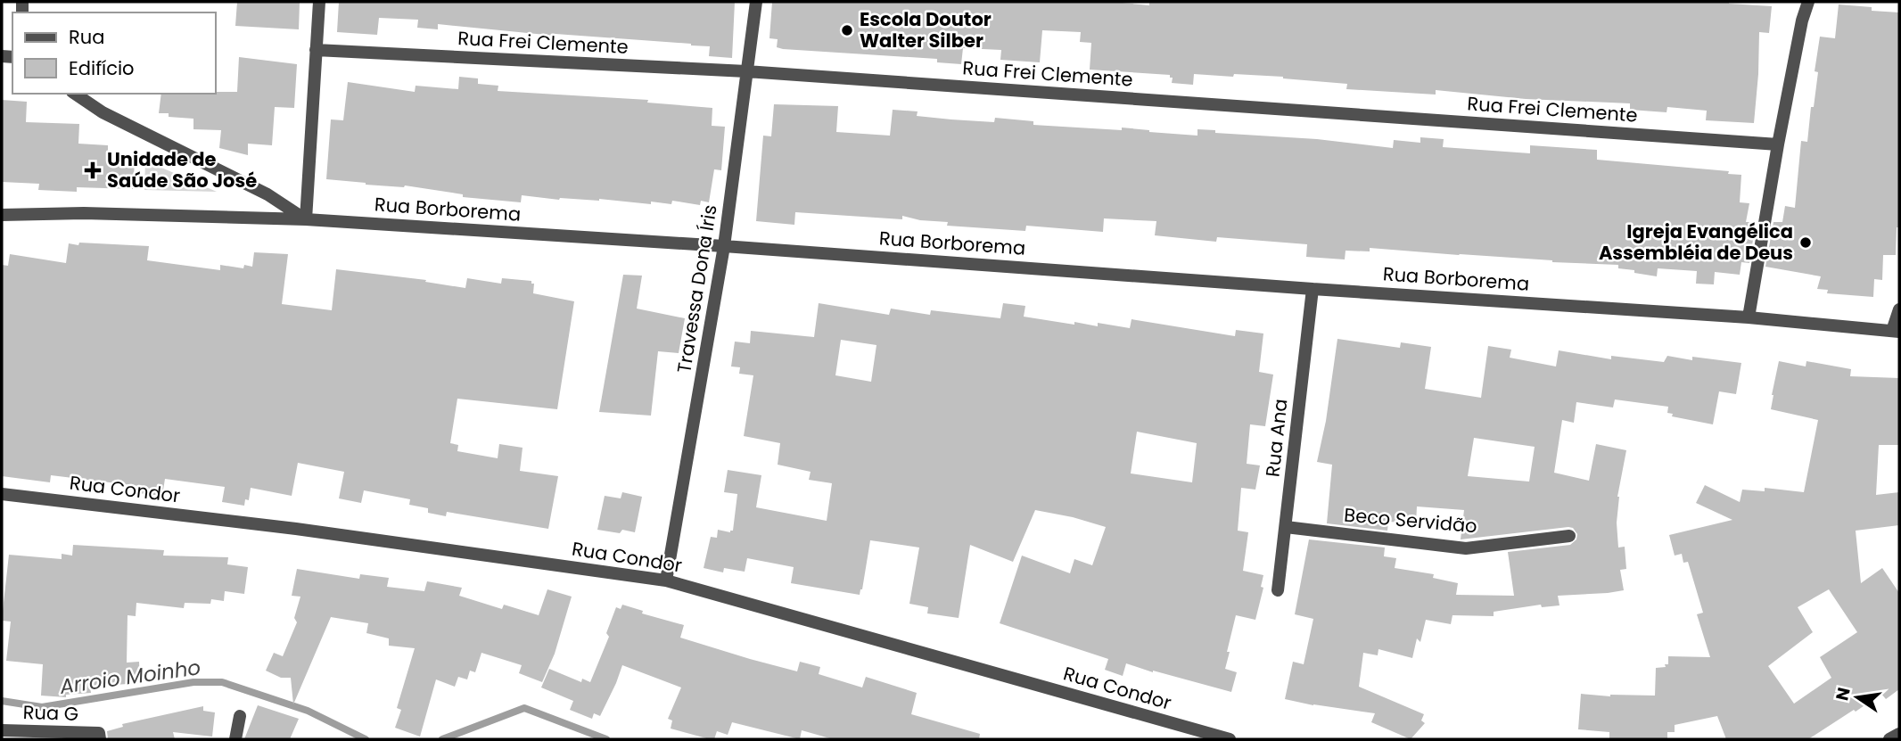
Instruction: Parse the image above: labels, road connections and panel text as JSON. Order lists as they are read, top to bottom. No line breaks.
{"streets":{"street":["Rua Frei Clemente","Rua Borborema","Travessa Dona Íris","Rua Ana","Rua Condor","Beco Servidão","Rua G"]},"crossings":[["Rua Frei Clemente","Travessa Dona Íris"],["Rua Borborema","Travessa Dona Íris"],["Rua Borborema","Rua Ana"],["Travessa Dona Íris","Rua Condor"],["Rua Ana","Beco Servidão"]],"water":["Arroio Moinho"],"places":{"other":["Escola Doutor Walter Silber","Igreja Evangélica Assembléia de Deus"],"health":["Unidade de Saúde São José"]},"legend":["Rua","Edifício"],"north":"left"}
